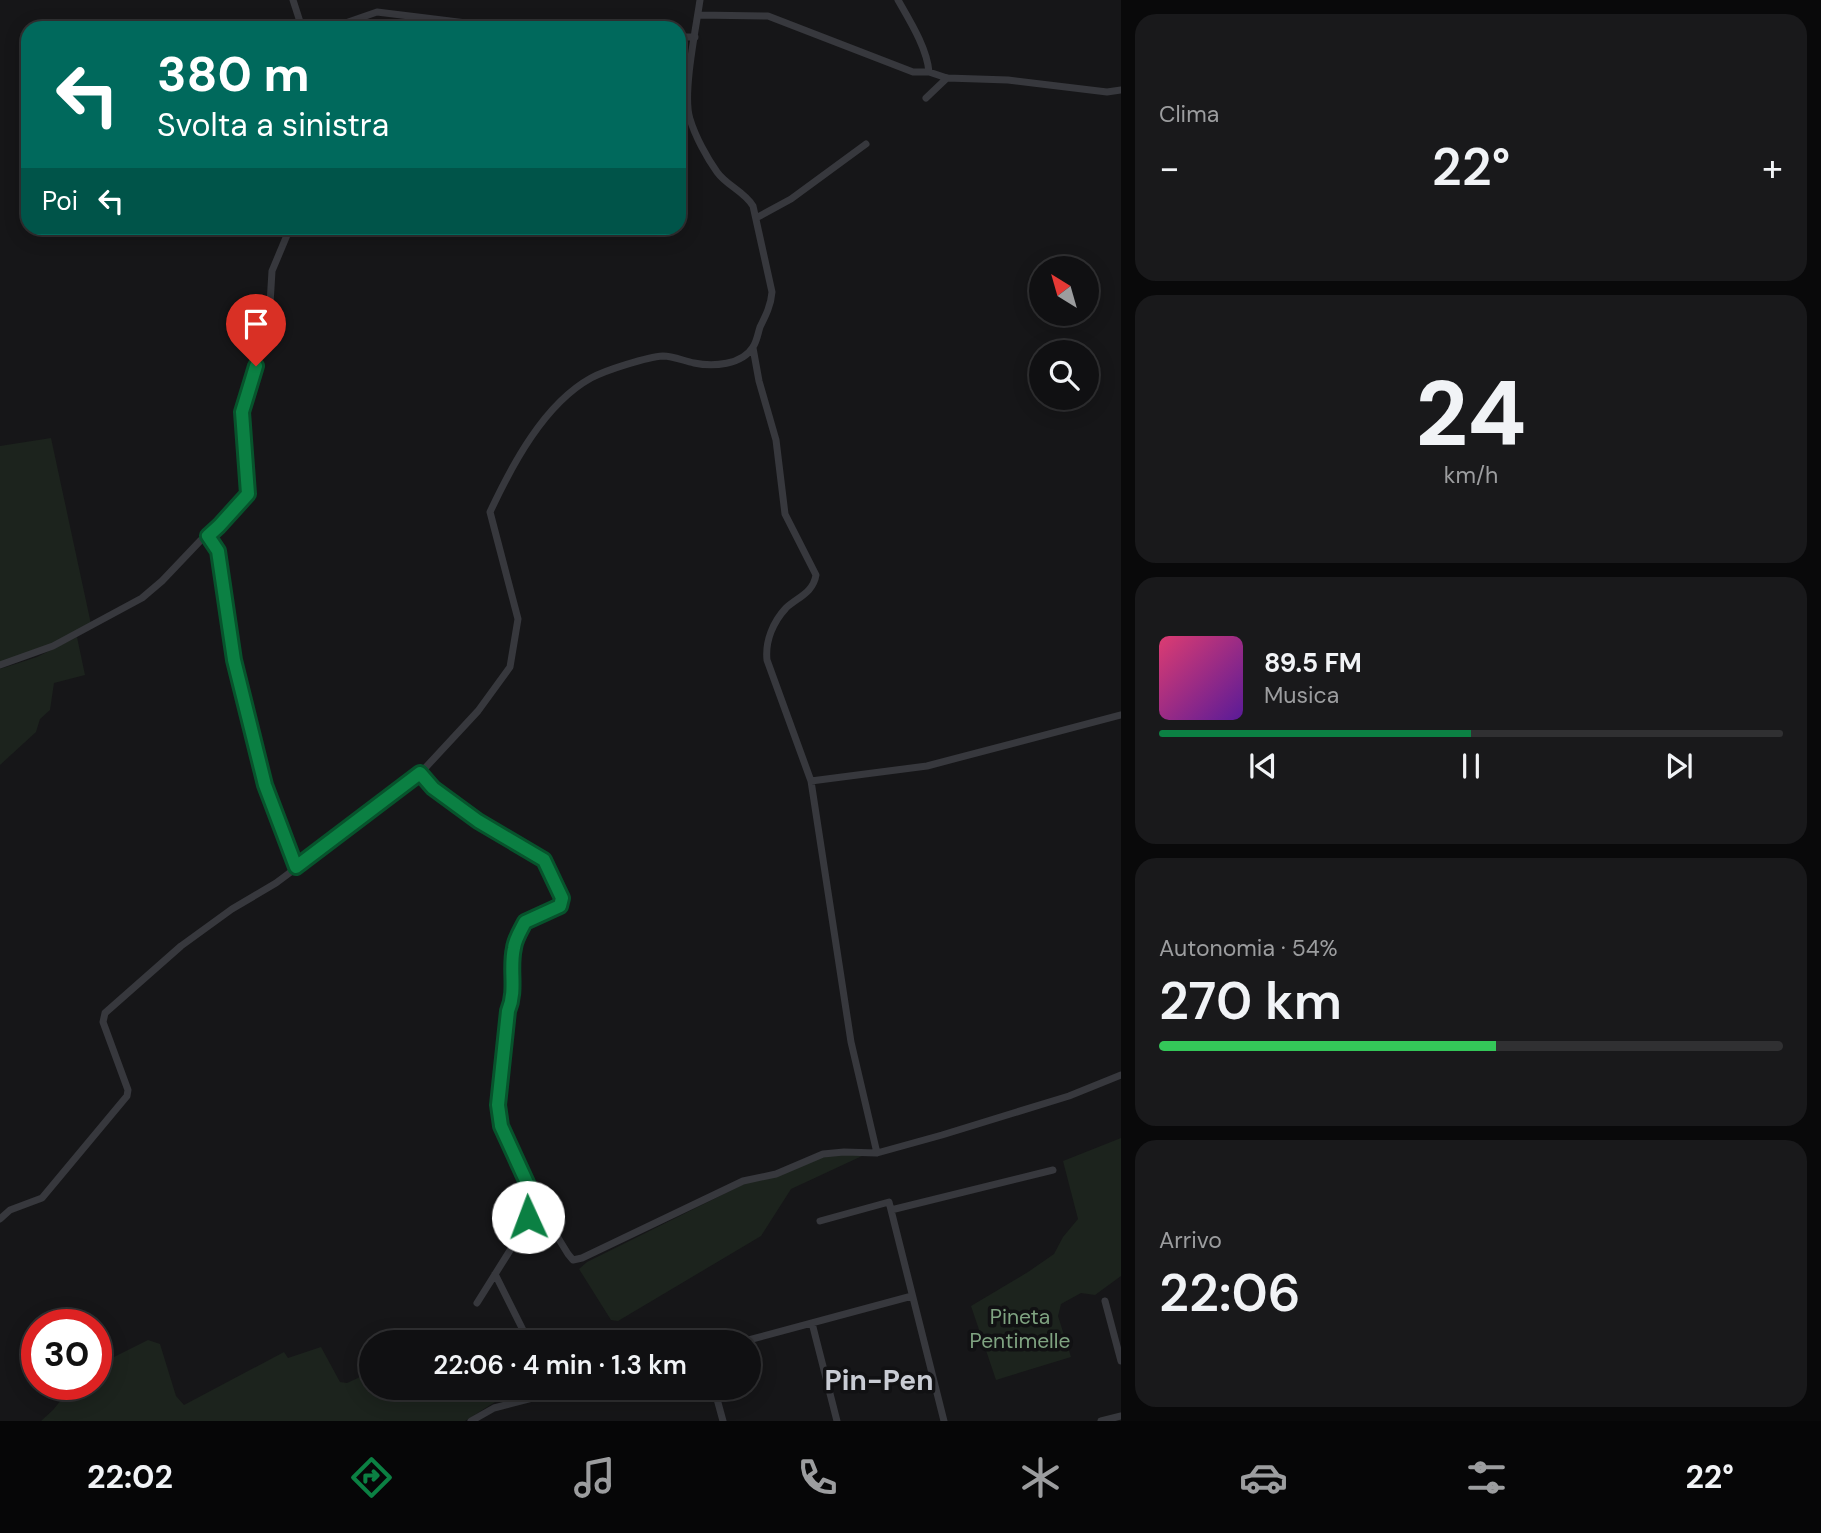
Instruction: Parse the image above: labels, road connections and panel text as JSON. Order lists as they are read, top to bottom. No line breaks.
{"districts":["Pin-Pen"],"parks":["Pineta Pentimelle"],"north":"top left","page":{"tile":["Clima",["24","km/h"],["Autonomia · 54%","270 km"],["Arrivo","22:06"]],"turn":["380 m","Svolta a sinistra"],"heat":["−","22°","+"],"then":"Poi","song":["89.5 FM","Musica"],"limit":"30","trip":"22:06 · 4 min · 1.3 km","tabs":["22:02","22°"]}}
